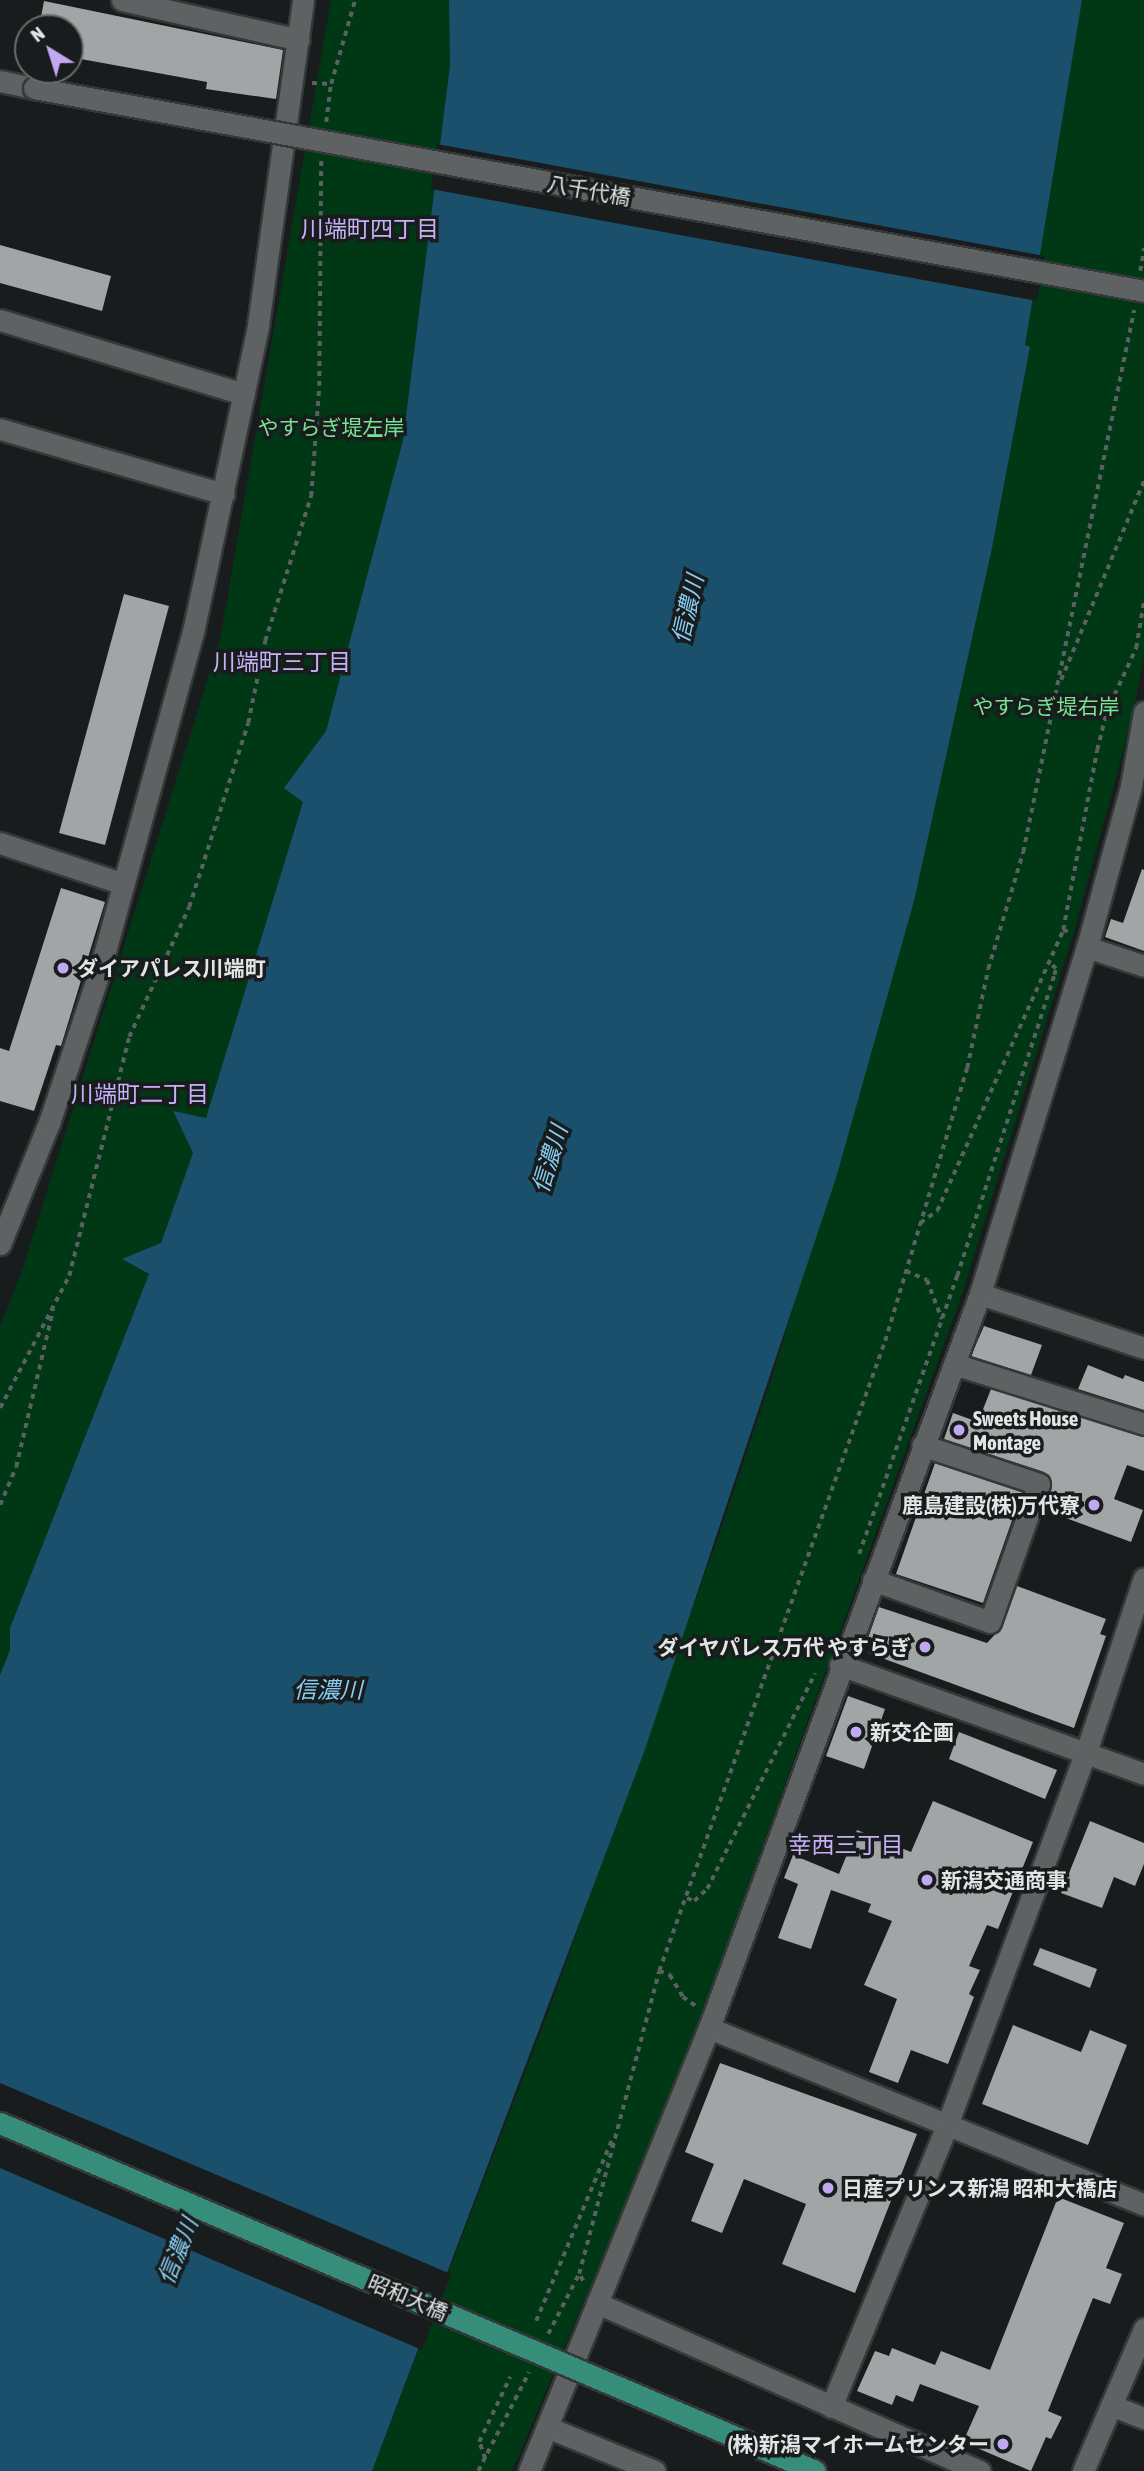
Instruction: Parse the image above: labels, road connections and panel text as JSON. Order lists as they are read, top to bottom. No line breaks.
{"streets":{"main road":["昭和大橋"],"street":["八千代橋"]},"districts":["川端町四丁目","川端町三丁目","川端町二丁目","幸西三丁目"],"water":["信濃川"],"parks":["やすらぎ堤左岸","やすらぎ堤右岸"],"places":["ダイアパレス川端町","Sweets House Montage","鹿島建設(株)万代寮","ダイヤパレス万代 やすらぎ","新交企画","新潟交通商事","日産プリンス新潟 昭和大橋店","(株)新潟マイホームセンター"],"north":"top left"}
